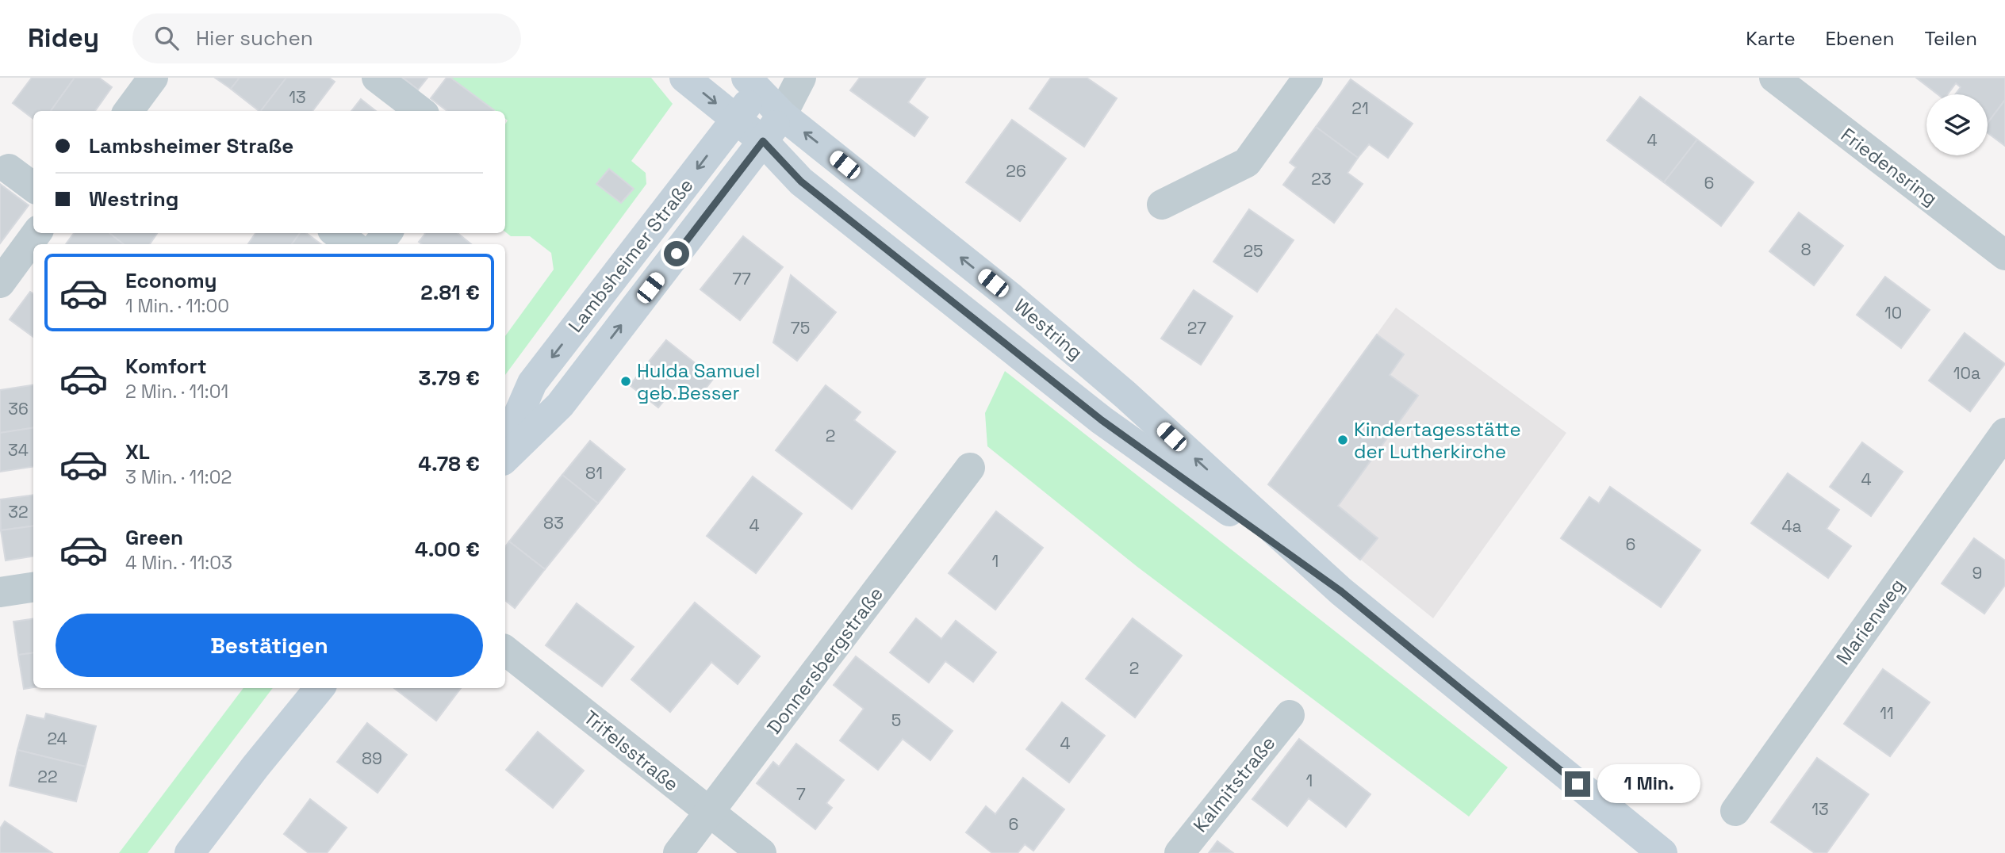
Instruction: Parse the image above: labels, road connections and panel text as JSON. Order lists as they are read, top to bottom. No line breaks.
{"streets":{"main road":["Lambsheimer Straße","Westring"],"street":["Friedensring","Marienweg","Donnersbergstraße","Trifelsstraße","Kalmitstraße"]},"crossings":[["Lambsheimer Straße","Westring"],["Donnersbergstraße","Trifelsstraße"]],"places":["Hulda Samuel geb.Besser","Kindertagesstätte der Lutherkirche"],"house_numbers":["13","21","4","26","23","6","8","25","77","10","75","27","10a","36","2","34","81","4","32","83","4","4a","6","1","9","2","11","5","24","4","89","22","1","7","13","6"],"page":{"header":"Ridey","search":"Hier suchen","nav":["Karte","Ebenen","Teilen"],"banner":["Lambsheimer Straße","Westring"],"list":[{"name":"Economy","note":"1 Min. · 11:00","value":"2.81 €"},{"name":"Komfort","note":"2 Min. · 11:01","value":"3.79 €"},{"name":"XL","note":"3 Min. · 11:02","value":"4.78 €"},{"name":"Green","note":"4 Min. · 11:03","value":"4.00 €"}],"buttons":"Bestätigen","bubble":"1 Min."}}
